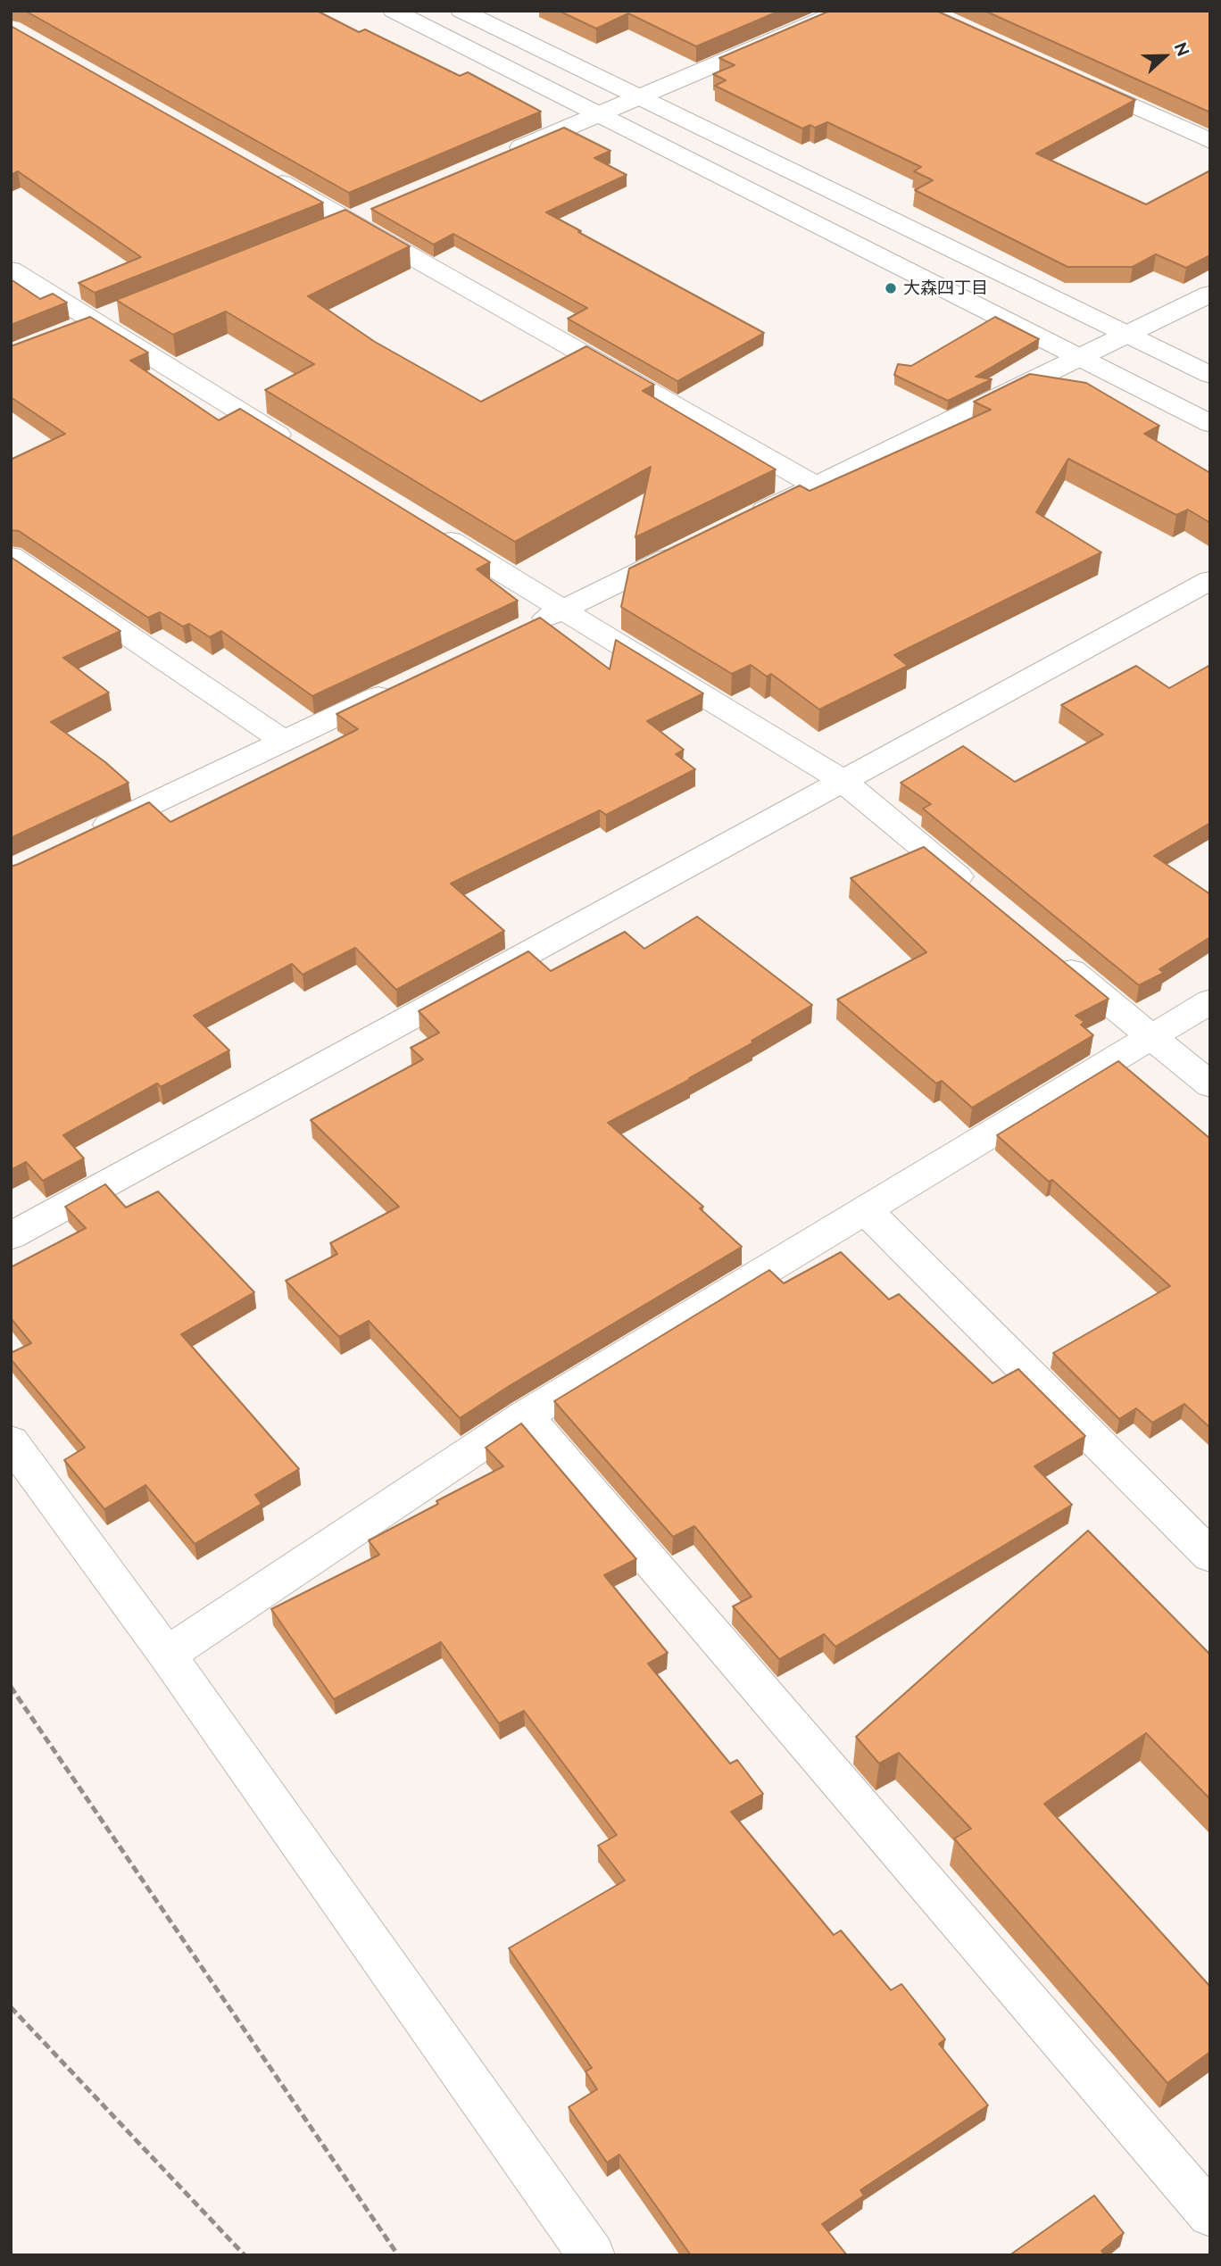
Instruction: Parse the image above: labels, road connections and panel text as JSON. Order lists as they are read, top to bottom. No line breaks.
{"places":["大森四丁目"],"north":"right"}
